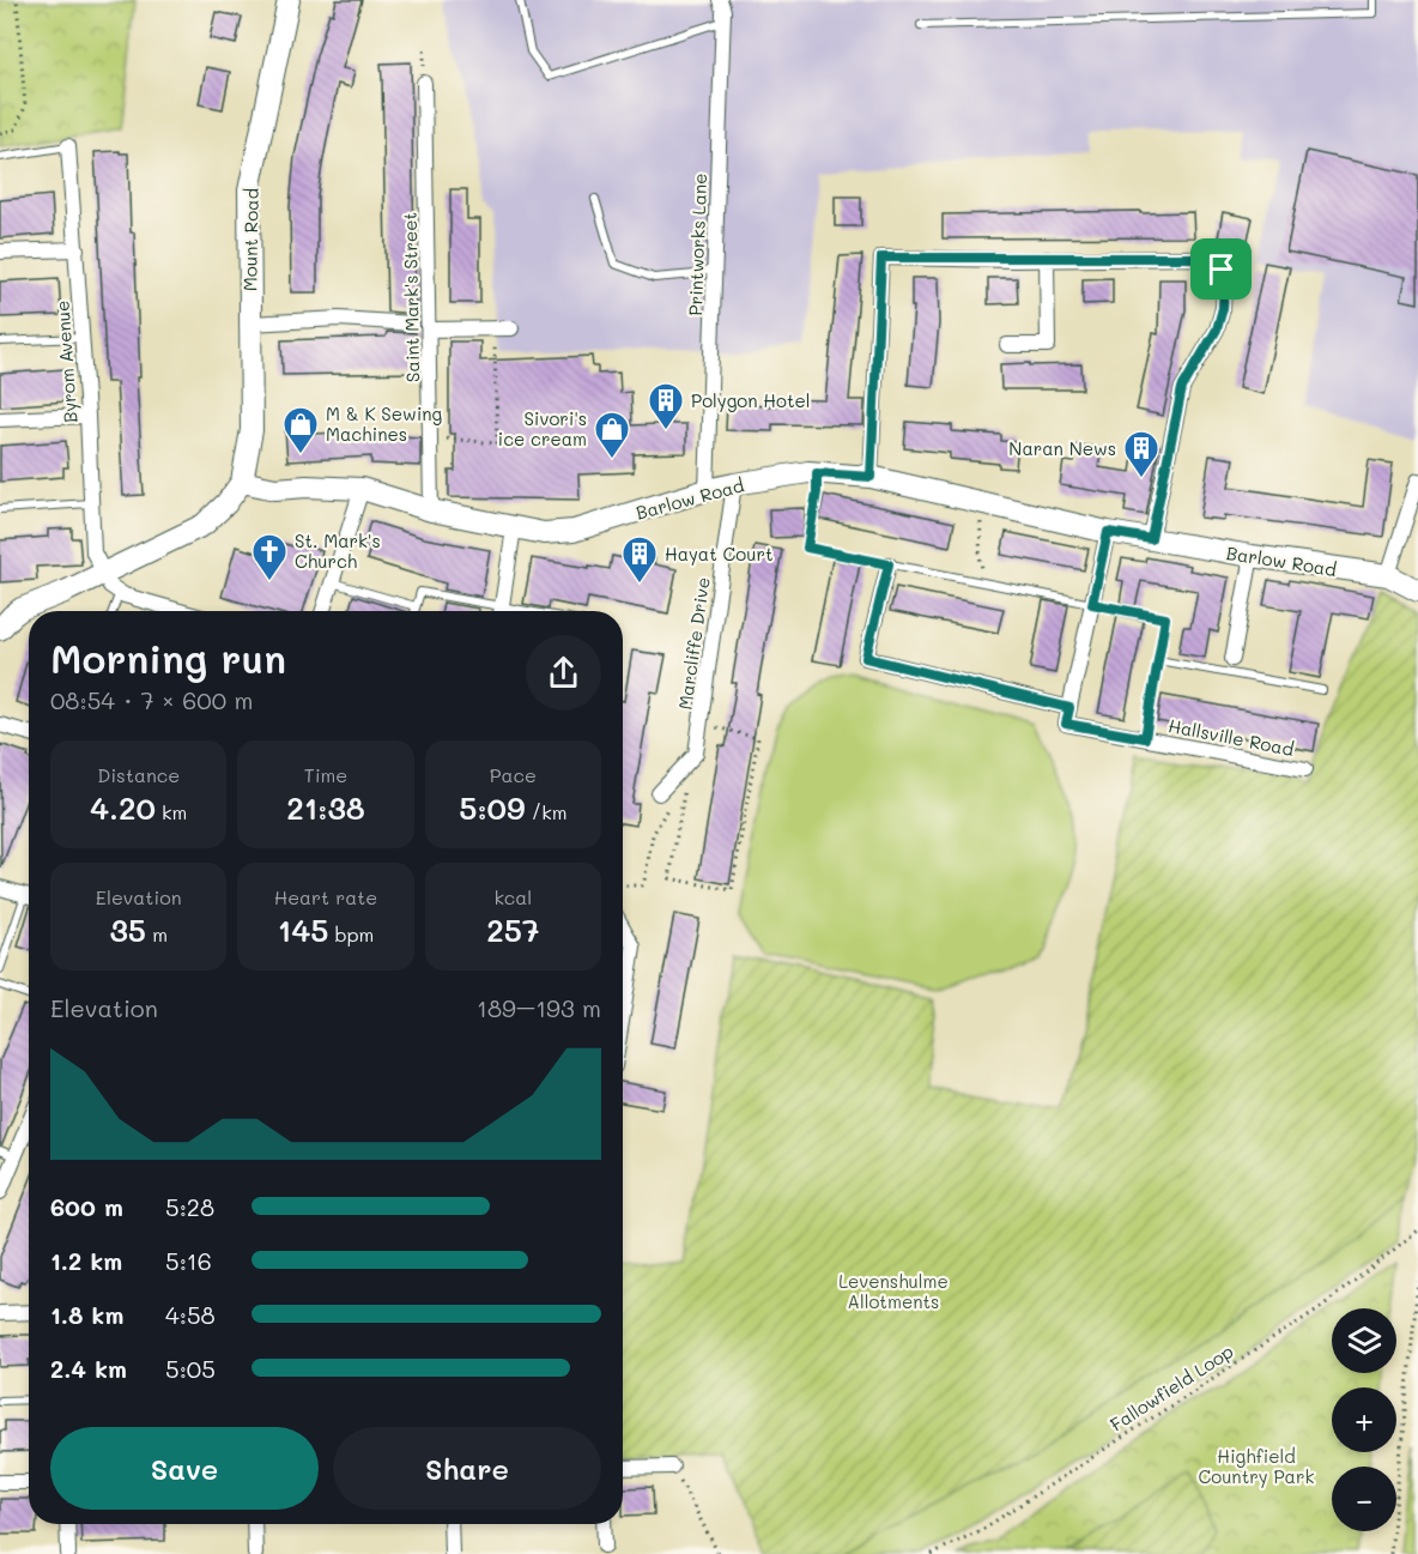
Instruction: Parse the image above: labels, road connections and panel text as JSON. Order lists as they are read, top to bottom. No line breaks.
{"streets":{"street":["Mount Road","Printworks Lane","Saint Mark's Street","Byrom Avenue","Barlow Road","Marcliffe Drive","Hallsville Road"],"path":["Fallowfield Loop"]},"crossings":[["Mount Road","Barlow Road"],["Printworks Lane","Barlow Road"],["Saint Mark's Street","Barlow Road"],["Barlow Road","Marcliffe Drive"]],"parks":["Levenshulme Allotments","Highfield Country Park"],"places":{"building":["Polygon Hotel","Naran News","Hayat Court"],"shop":["M & K Sewing Machines","Sivori's ice cream"],"church":["St. Mark's Church"]},"page":{"heading":["Morning run","08:54 · 7 × 600 m"],"stats":[["Distance","4.20 km"],["Time","21:38"],["Pace","5:09 /km"],["Elevation","35 m"],["Heart rate","145 bpm"],["kcal","257"]],"chart":["Elevation","189–193 m"],"list":[{"name":"600 m","note":"5:28"},{"name":"1.2 km","note":"5:16"},{"name":"1.8 km","note":"4:58"},{"name":"2.4 km","note":"5:05"}],"map_buttons":["+","−"],"buttons":["Save","Share"]}}
